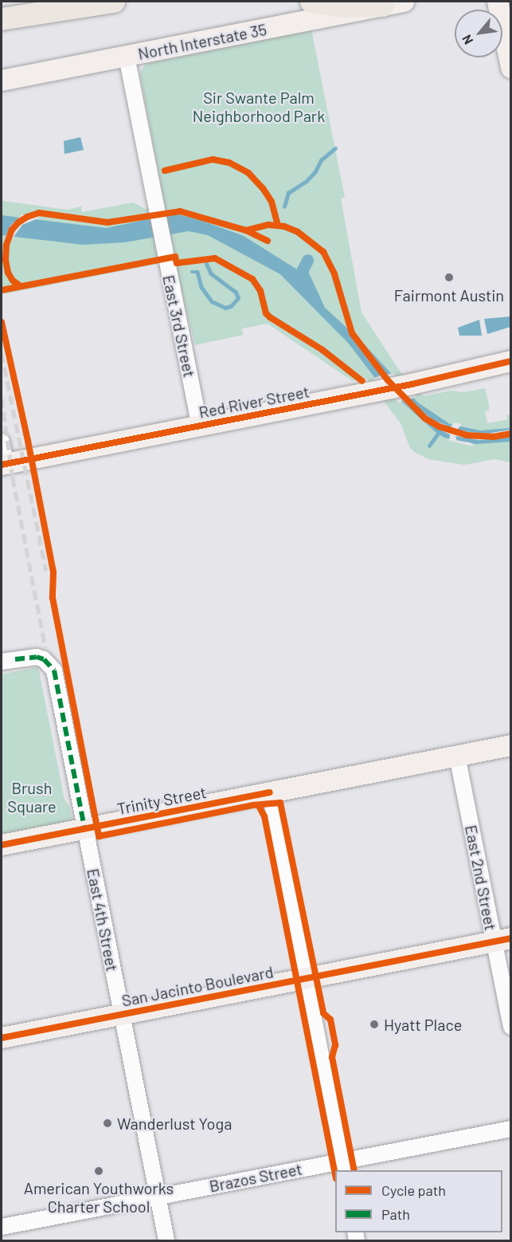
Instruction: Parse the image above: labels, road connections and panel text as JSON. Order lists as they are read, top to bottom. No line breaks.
{"streets":{"main road":["North Interstate 35","Red River Street","Trinity Street","San Jacinto Boulevard"],"street":["East 3rd Street","East 2nd Street","East 4th Street","Brazos Street"]},"crossings":[["North Interstate 35","East 3rd Street"],["East 3rd Street","Red River Street"],["Trinity Street","East 2nd Street"],["Trinity Street","East 4th Street"],["East 2nd Street","San Jacinto Boulevard"],["East 4th Street","San Jacinto Boulevard"],["East 4th Street","Brazos Street"]],"parks":["Sir Swante Palm Neighborhood Park","Brush Square"],"places":["Fairmont Austin","Hyatt Place","Wanderlust Yoga","American Youthworks Charter School"],"legend":["Cycle path","Path"],"north":"bottom left"}
